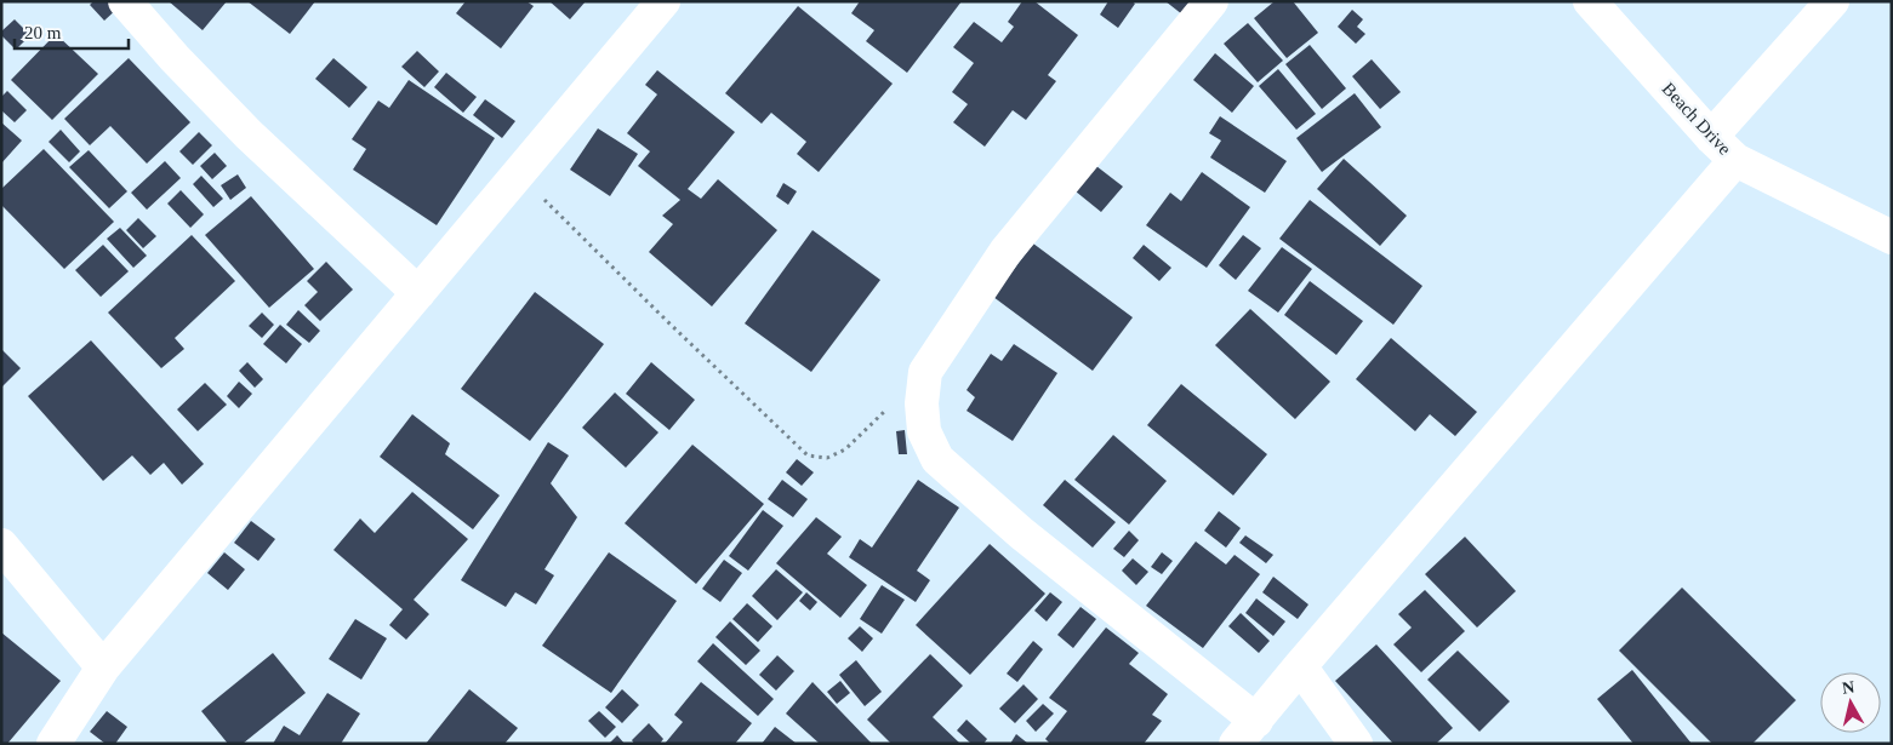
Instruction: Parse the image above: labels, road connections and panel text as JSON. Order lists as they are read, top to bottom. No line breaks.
{"streets":{"street":["Beach Drive"]},"scale_bar":"20 m","north":"top"}
